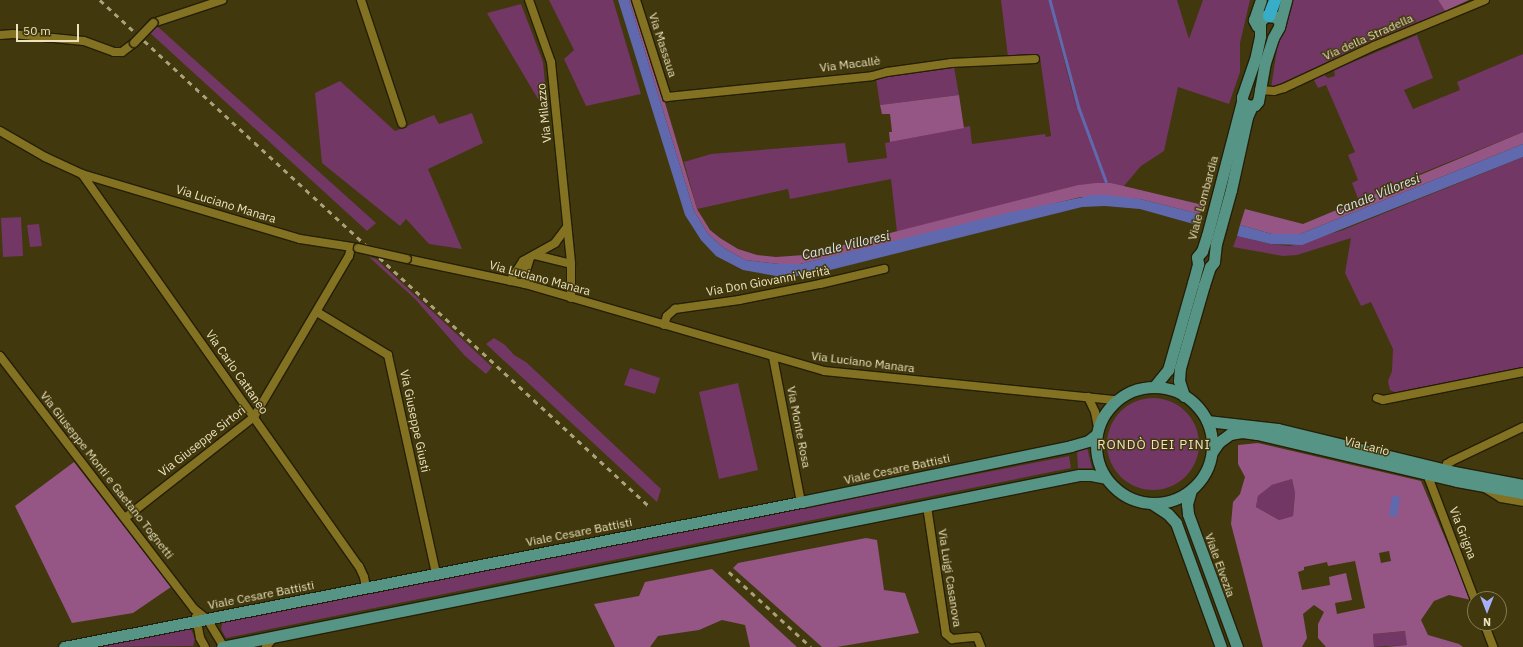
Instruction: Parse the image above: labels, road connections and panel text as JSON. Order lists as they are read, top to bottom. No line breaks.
{"streets":{"main road":["Viale Lombardia","Via Lario","Viale Cesare Battisti","Viale Elvezia"],"street":["Via della Stradella","Via Massaua","Via Macallè","Via Milazzo","Via Luciano Manara","Via Don Giovanni Verità","Via Carlo Cattaneo","Via Giuseppe Giusti","Via Monte Rosa","Via Giuseppe Sirtori","Via Giuseppe Monti e Gaetano Tognetti","Via Grigna","Via Luigi Casanova"]},"crossings":[["Via della Stradella","Viale Lombardia"],["Via Massaua","Via Macallè"],["Via Milazzo","Via Luciano Manara"],["Viale Lombardia","Via Luciano Manara"],["Viale Lombardia","Via Lario"],["Viale Lombardia","Viale Cesare Battisti"],["Viale Lombardia","Viale Elvezia"],["Via Luciano Manara","Via Don Giovanni Verità"],["Via Luciano Manara","Via Carlo Cattaneo"],["Via Luciano Manara","Via Monte Rosa"],["Via Luciano Manara","Via Giuseppe Sirtori"],["Via Luciano Manara","Via Lario"],["Via Luciano Manara","Viale Cesare Battisti"],["Via Luciano Manara","Viale Elvezia"],["Via Carlo Cattaneo","Via Giuseppe Sirtori"],["Via Carlo Cattaneo","Viale Cesare Battisti"],["Via Giuseppe Giusti","Via Giuseppe Sirtori"],["Via Giuseppe Giusti","Viale Cesare Battisti"],["Via Monte Rosa","Viale Cesare Battisti"],["Via Giuseppe Sirtori","Via Giuseppe Monti e Gaetano Tognetti"],["Via Lario","Viale Cesare Battisti"],["Via Lario","Via Grigna"],["Via Lario","Viale Elvezia"],["Viale Cesare Battisti","Via Giuseppe Monti e Gaetano Tognetti"],["Viale Cesare Battisti","Viale Elvezia"]],"districts":["RONDÒ DEI PINI"],"water":["Canale Villoresi"],"scale_bar":"50 m","north":"bottom"}
